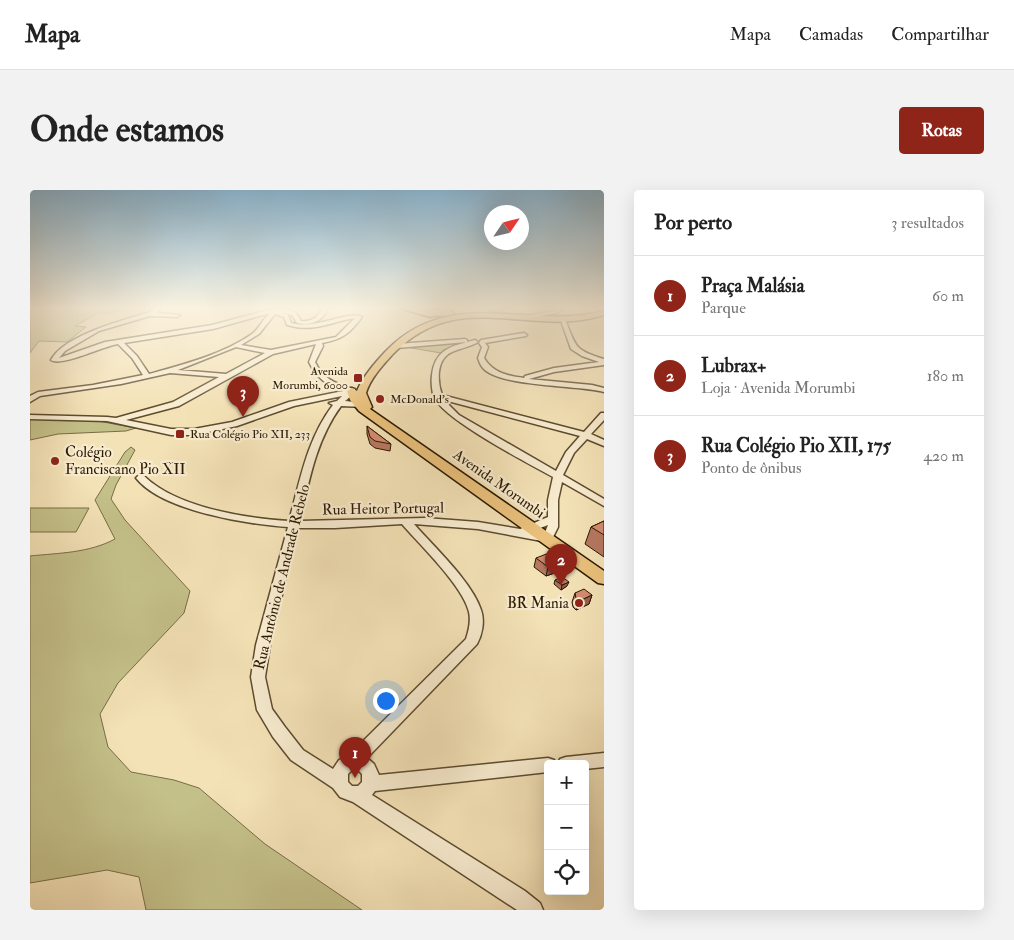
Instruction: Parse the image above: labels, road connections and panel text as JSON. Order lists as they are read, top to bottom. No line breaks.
{"streets":{"main road":["Avenida Morumbi"],"street":["Rua Heitor Portugal","Rua Antônio de Andrade Rebelo"]},"crossings":[["Avenida Morumbi","Rua Heitor Portugal"],["Rua Heitor Portugal","Rua Antônio de Andrade Rebelo"]],"places":{"transit":["Avenida Morumbi, 6000","Rua Colégio Pio XII, 233"],"other":["McDonald's","Colégio Franciscano Pio XII","BR Mania"]},"north":"top right","page":{"header":"Mapa","nav":["Mapa","Camadas","Compartilhar"],"buttons":"Rotas","title":"Onde estamos","heading":["Por perto","3 resultados"],"list":[{"mark":"1","name":"Praça Malásia","note":"Parque","value":"60 m"},{"mark":"2","name":"Lubrax+","note":"Loja · Avenida Morumbi","value":"180 m"},{"mark":"3","name":"Rua Colégio Pio XII, 175","note":"Ponto de ônibus","value":"420 m"}],"pins":["3","2","1"],"map_buttons":["+","−"]}}
